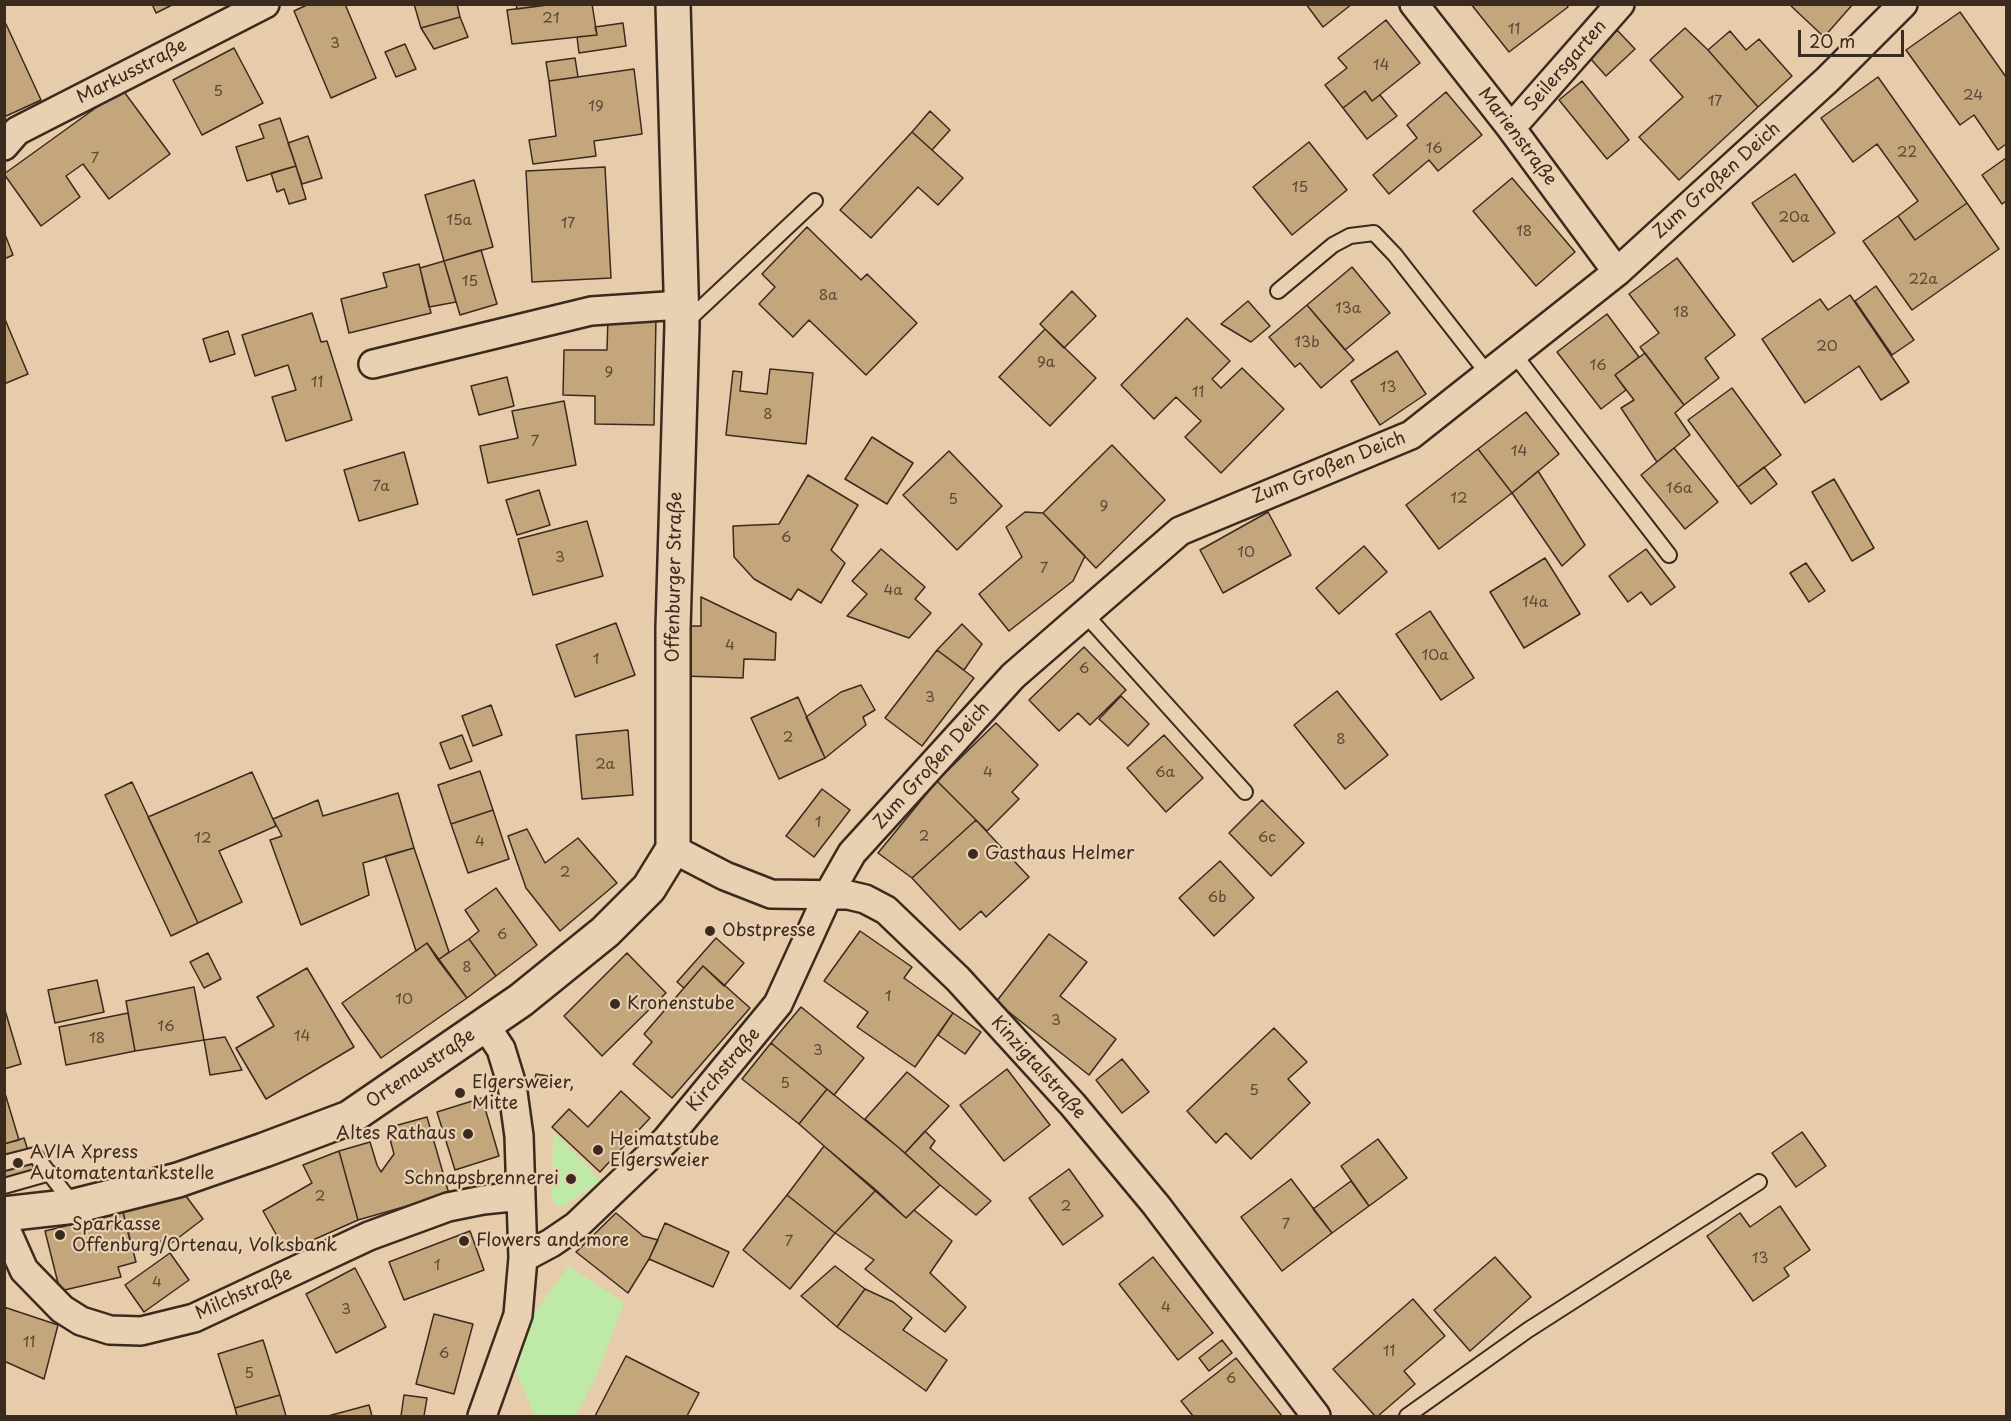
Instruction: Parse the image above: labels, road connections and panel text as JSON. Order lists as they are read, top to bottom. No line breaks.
{"streets":{"street":["Seilersgarten","Markusstraße","Marienstraße","Zum Großen Deich","Offenburger Straße","Kinzigtalstraße","Ortenaustraße","Kirchstraße","Milchstraße"]},"crossings":[["Seilersgarten","Marienstraße"],["Marienstraße","Zum Großen Deich"],["Zum Großen Deich","Kinzigtalstraße"],["Zum Großen Deich","Kirchstraße"],["Offenburger Straße","Kinzigtalstraße"],["Offenburger Straße","Ortenaustraße"],["Kinzigtalstraße","Ortenaustraße"],["Kinzigtalstraße","Kirchstraße"]],"places":["Gasthaus Helmer","Obstpresse","Kronenstube","Elgersweier, Mitte","Altes Rathaus","Heimatstube Elgersweier","AVIA Xpress Automatentankstelle","Schnapsbrennerei","Sparkasse Offenburg/Ortenau, Volksbank","Flowers and more"],"house_numbers":["21","11","3","14","5","24","17","19","16","22","7","15","20a","15a","17","18","22a","15","8a","13a","18","13b","20","9a","16","9","11","13","11","8","7","14","7a","16a","12","5","9","6","10","3","7","4a","14a","4","10a","1","6","3","2","8","2a","4","6a","1","2","6c","12","4","2","6b","6","8","1","10","3","16","14","18","3","5","5","2","2","7","7","13","1","4","4","3","11","11","6","5","6"],"scale_bar":"20 m"}
